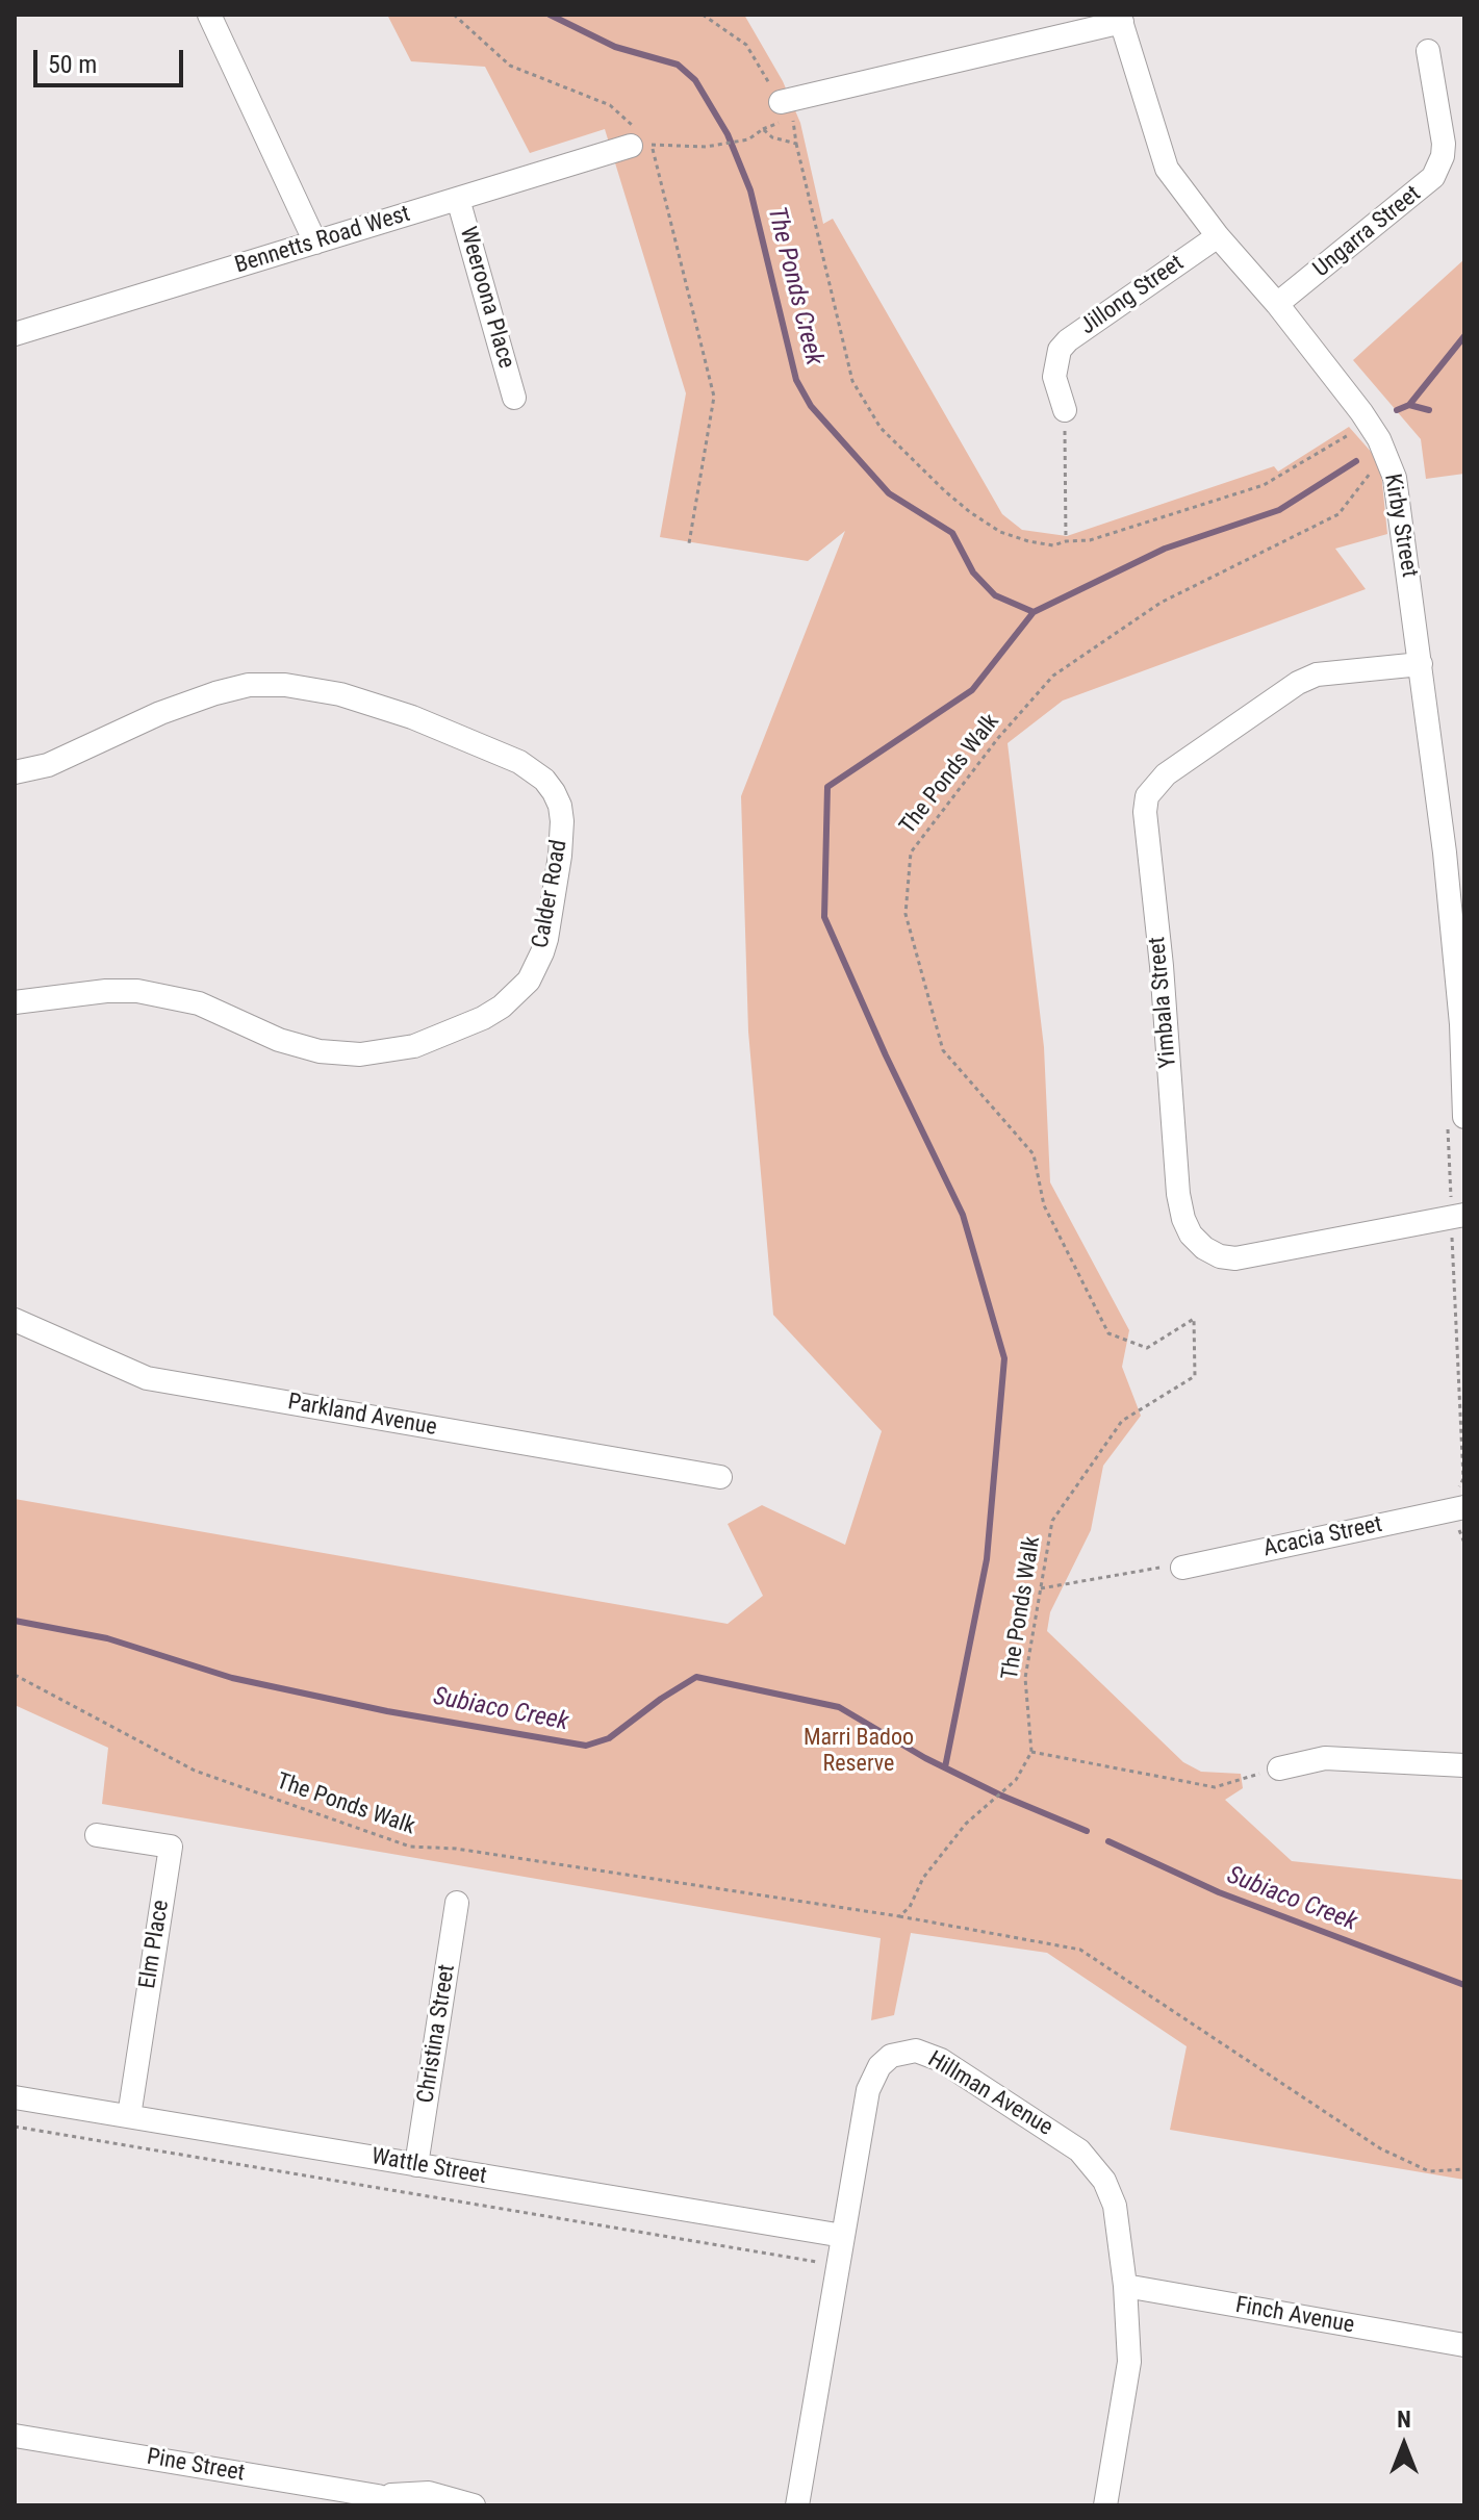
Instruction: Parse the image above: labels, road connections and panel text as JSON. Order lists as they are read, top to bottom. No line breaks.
{"streets":{"street":["Ungarra Street","Bennetts Road West","Jillong Street","Weeroona Place","Kirby Street","Calder Road","Yimbala Street","Parkland Avenue","Acacia Street","Elm Place","Christina Street","Hillman Avenue","Wattle Street","Finch Avenue","Pine Street"],"path":["The Ponds Walk"]},"crossings":[["Ungarra Street","Kirby Street"],["Bennetts Road West","Weeroona Place"],["Jillong Street","Kirby Street"],["Kirby Street","The Ponds Walk"],["Kirby Street","Yimbala Street"],["Elm Place","Wattle Street"],["Christina Street","Wattle Street"],["Hillman Avenue","Wattle Street"],["Hillman Avenue","Finch Avenue"]],"water":["The Ponds Creek","Subiaco Creek"],"parks":["Marri Badoo Reserve"],"scale_bar":"50 m","north":"top"}
